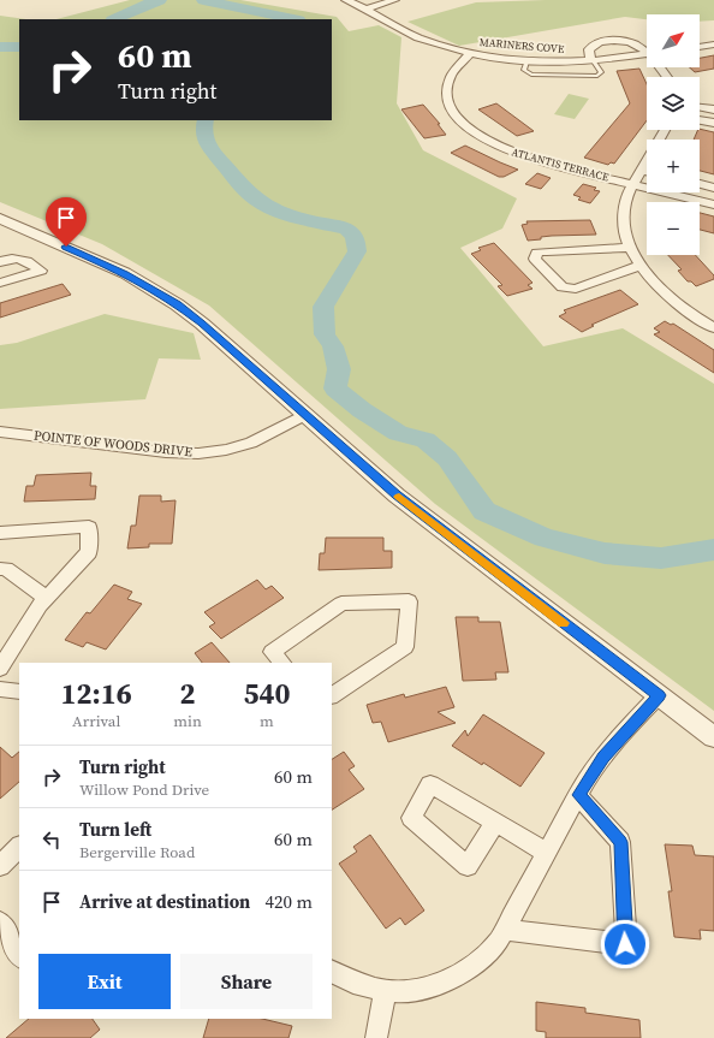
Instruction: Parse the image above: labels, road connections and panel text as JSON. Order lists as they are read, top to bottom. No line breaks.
{"streets":{"street":["MARINERS COVE","ATLANTIS TERRACE","POINTE OF WOODS DRIVE"]},"crossings":[["MARINERS COVE","ATLANTIS TERRACE"]],"north":"top right","page":{"map_buttons":["+","−"],"turn":["60 m","Turn right"],"eta":["12:16","Arrival","2","min","540","m"],"list":[{"name":"Turn right","note":"Willow Pond Drive","value":"60 m"},{"name":"Turn left","note":"Bergerville Road","value":"60 m"},{"name":"Arrive at destination","value":"420 m"}],"buttons":["Exit","Share"]}}
